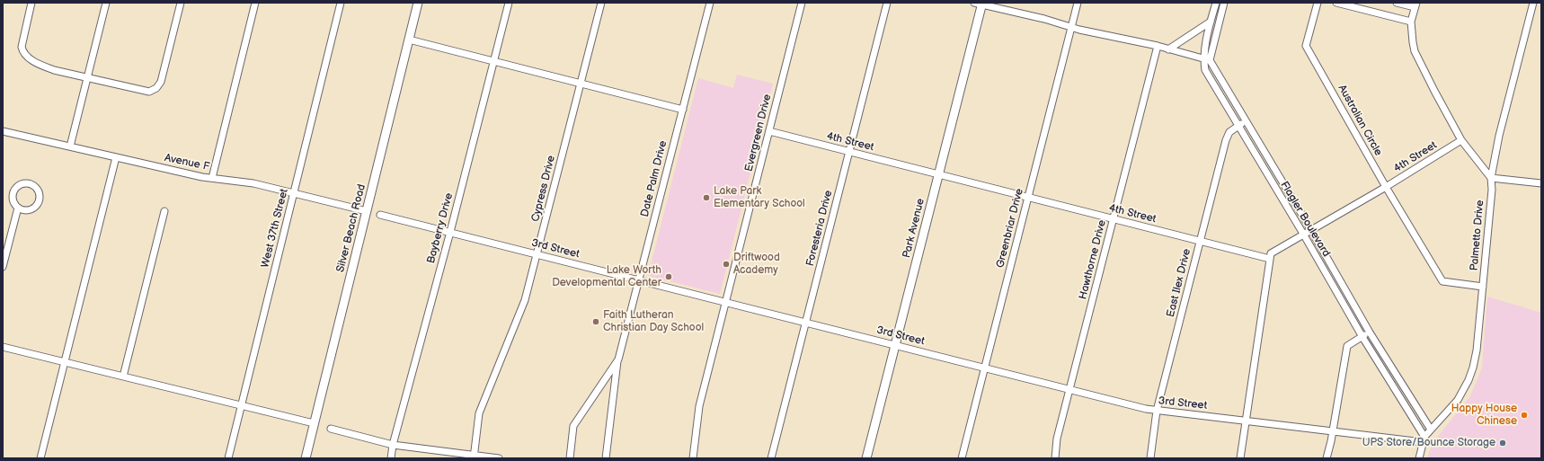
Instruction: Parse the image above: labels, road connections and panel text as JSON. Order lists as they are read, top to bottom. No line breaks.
{"streets":{"street":["Australian Circle","Evergreen Drive","4th Street","Avenue F","Date Palm Drive","Cypress Drive","Flagler Boulevard","West 37th Street","Silver Beach Road","Bayberry Drive","Foresteria Drive","Park Avenue","Greenbriar Drive","Palmetto Drive","3rd Street","Hawthorne Drive","East Ilex Drive"]},"crossings":[["Australian Circle","4th Street"],["Australian Circle","Palmetto Drive"],["Evergreen Drive","4th Street"],["Evergreen Drive","3rd Street"],["4th Street","Flagler Boulevard"],["4th Street","Foresteria Drive"],["4th Street","Park Avenue"],["4th Street","Greenbriar Drive"],["4th Street","Hawthorne Drive"],["4th Street","East Ilex Drive"],["Avenue F","West 37th Street"],["Avenue F","Silver Beach Road"],["Date Palm Drive","3rd Street"],["Cypress Drive","3rd Street"],["Flagler Boulevard","Palmetto Drive"],["Flagler Boulevard","3rd Street"],["Flagler Boulevard","East Ilex Drive"],["Bayberry Drive","3rd Street"],["Foresteria Drive","3rd Street"],["Park Avenue","3rd Street"],["Greenbriar Drive","3rd Street"],["Palmetto Drive","3rd Street"],["3rd Street","Hawthorne Drive"],["3rd Street","East Ilex Drive"]],"places":["Lake Park Elementary School","Driftwood Academy","Lake Worth Developmental Center","Faith Lutheran Christian Day School","Happy House Chinese","UPS Store/Bounce Storage"]}
